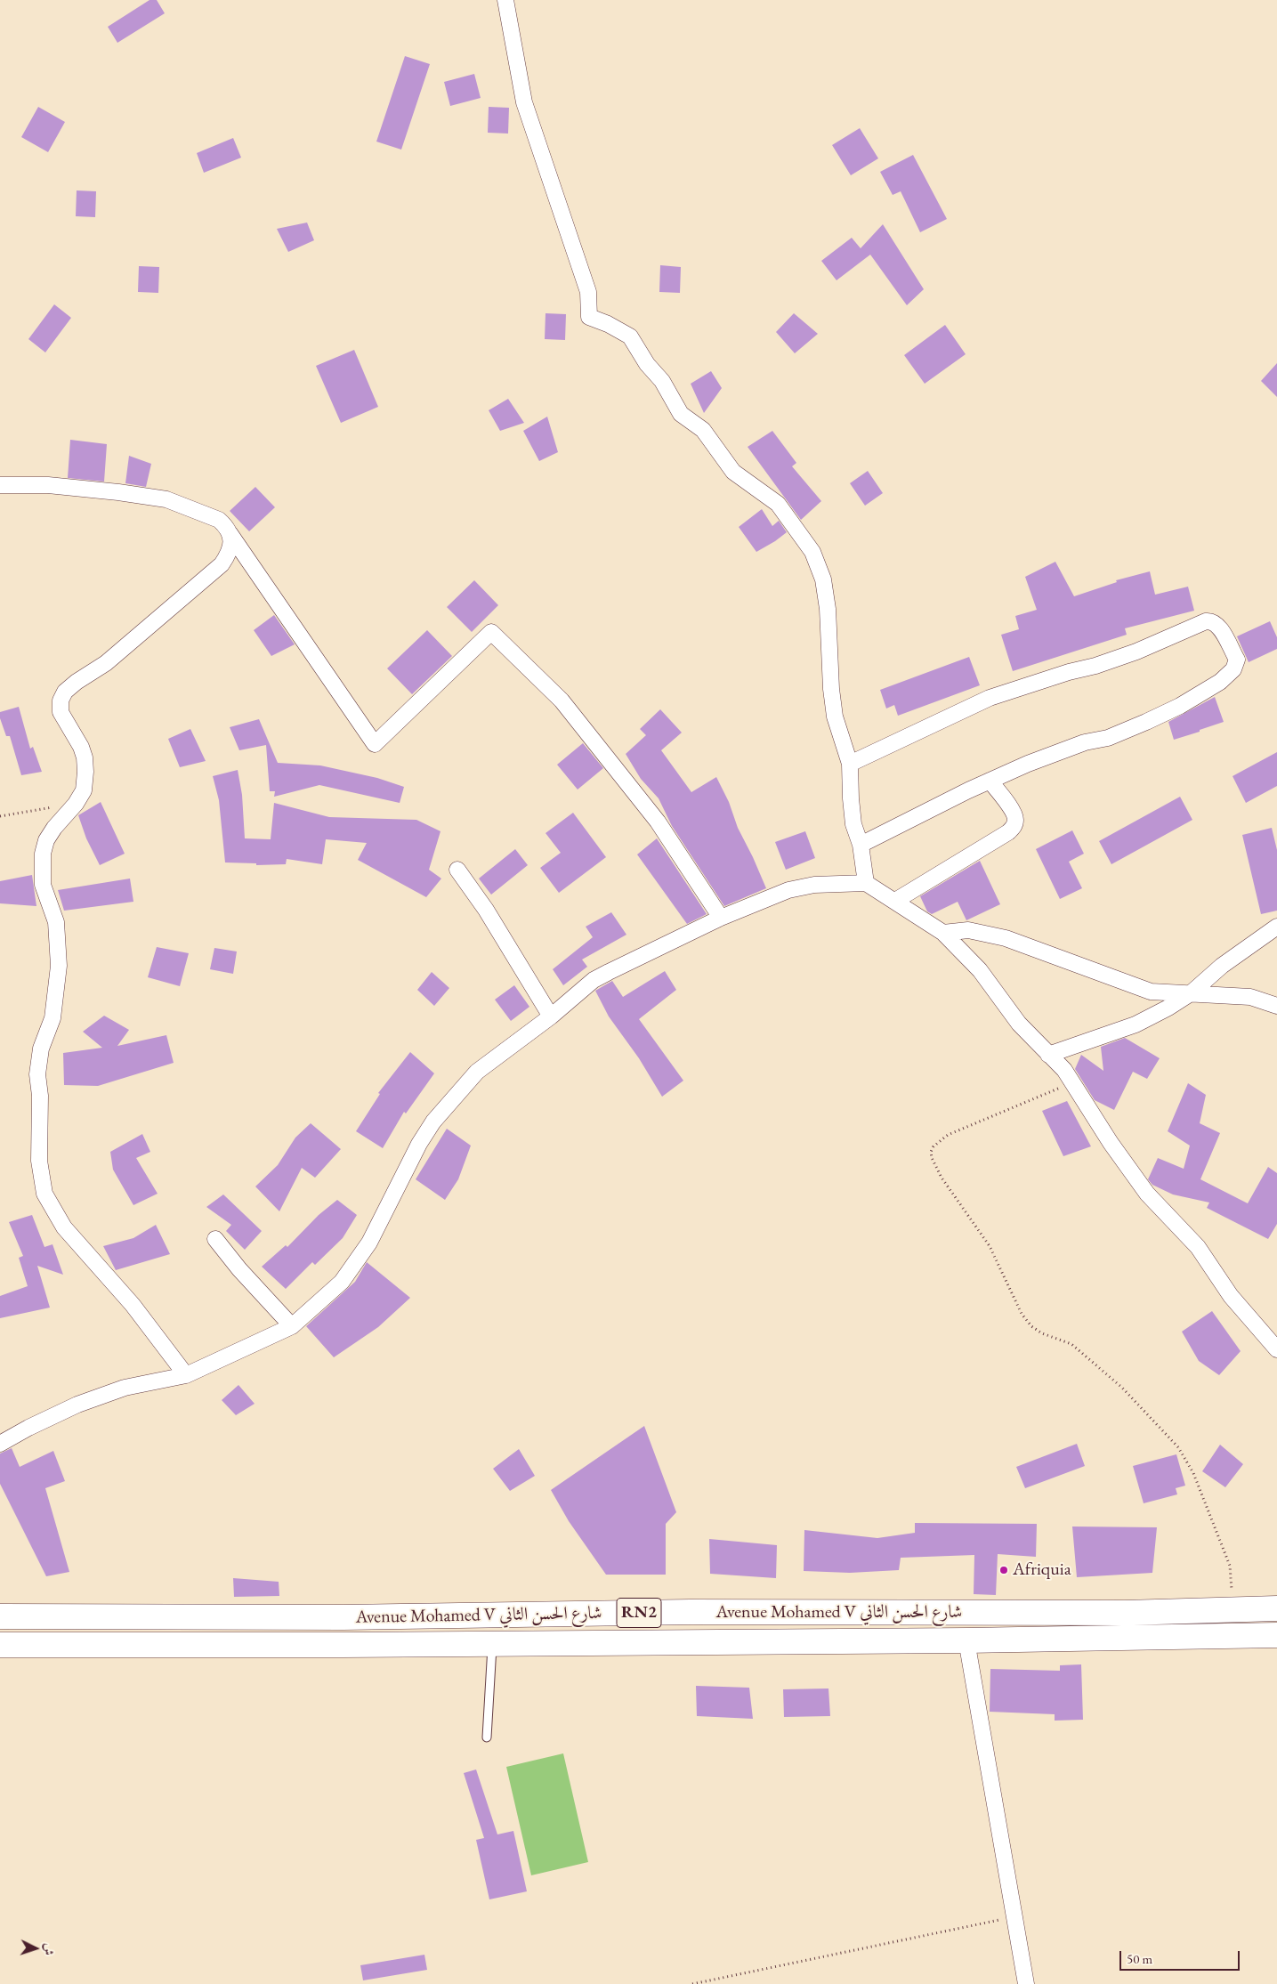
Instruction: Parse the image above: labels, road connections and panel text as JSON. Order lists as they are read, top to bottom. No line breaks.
{"streets":{"highway":["RN2","Avenue Mohamed V شارع الحسن الثاني"]},"places":["Afriquia"],"scale_bar":"50 m","north":"right"}
